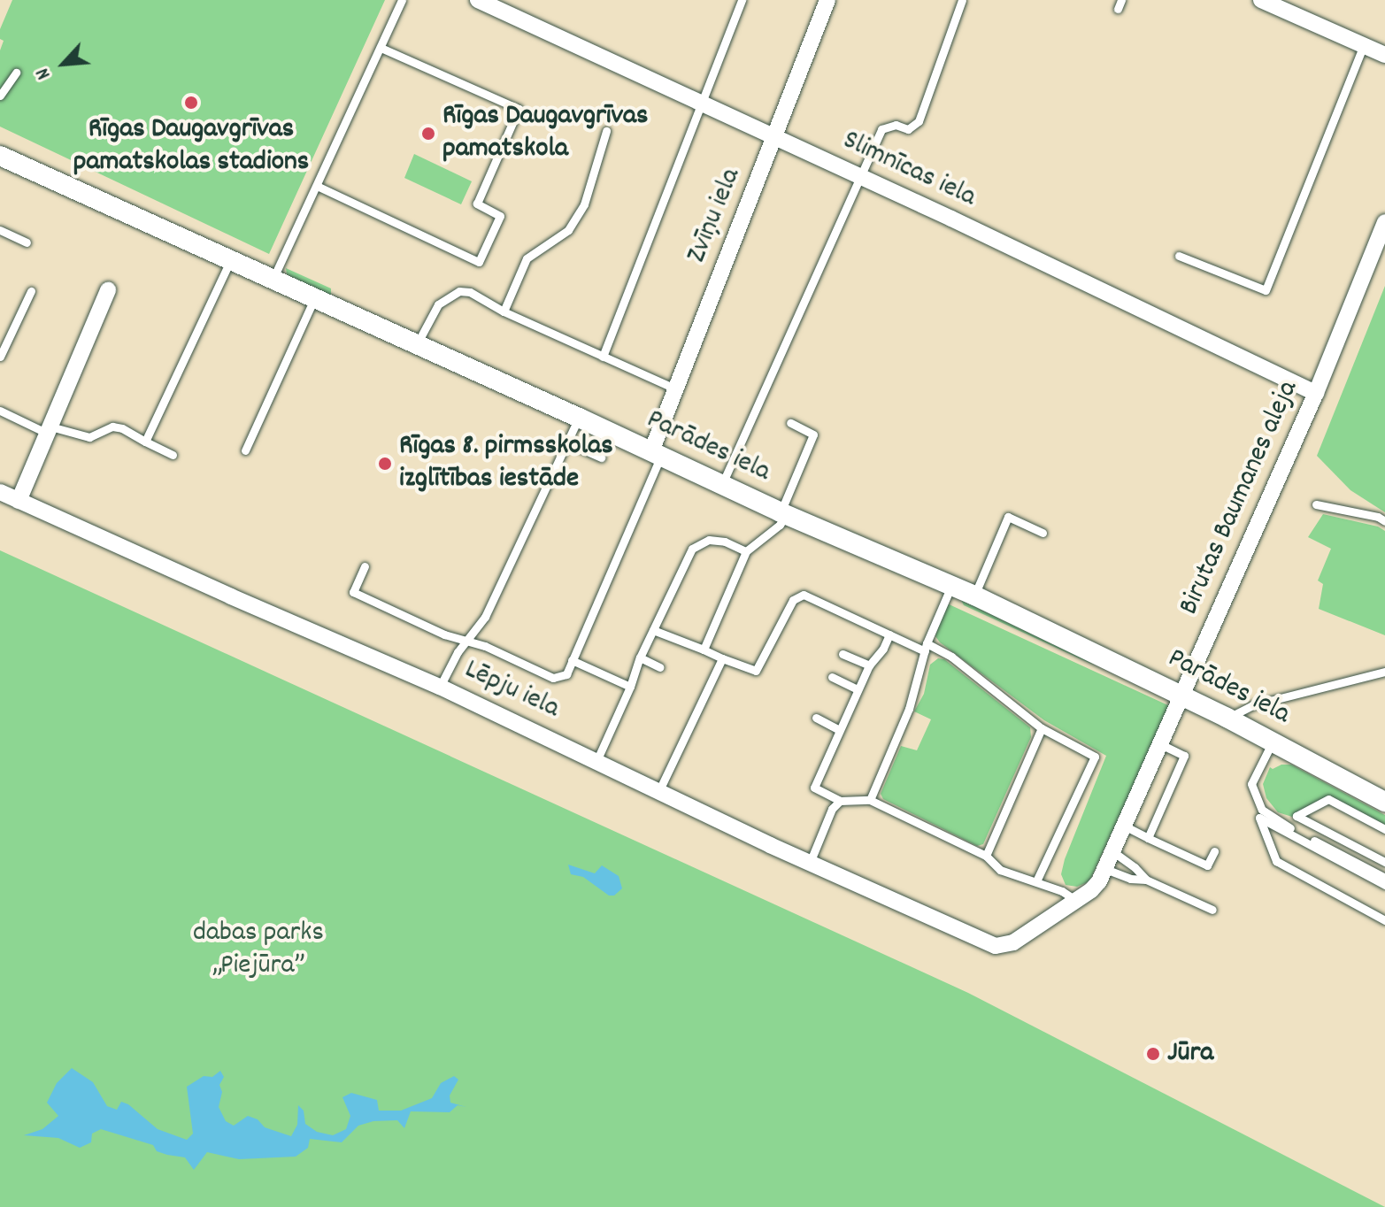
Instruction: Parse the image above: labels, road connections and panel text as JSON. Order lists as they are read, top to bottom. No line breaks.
{"streets":{"street":["Slimnīcas iela","Zvīņu iela","Parādes iela","Birutas Baumanes aleja","Lēpju iela"]},"crossings":[["Slimnīcas iela","Zvīņu iela"],["Slimnīcas iela","Birutas Baumanes aleja"],["Zvīņu iela","Parādes iela"],["Parādes iela","Birutas Baumanes aleja"],["Birutas Baumanes aleja","Lēpju iela"]],"parks":["dabas parks „Piejūra”"],"places":["Rīgas Daugavgrīvas pamatskolas stadions","Rīgas Daugavgrīvas pamatskola","Rīgas 8. pirmsskolas izglītības iestāde","Jūra"],"north":"bottom left"}
